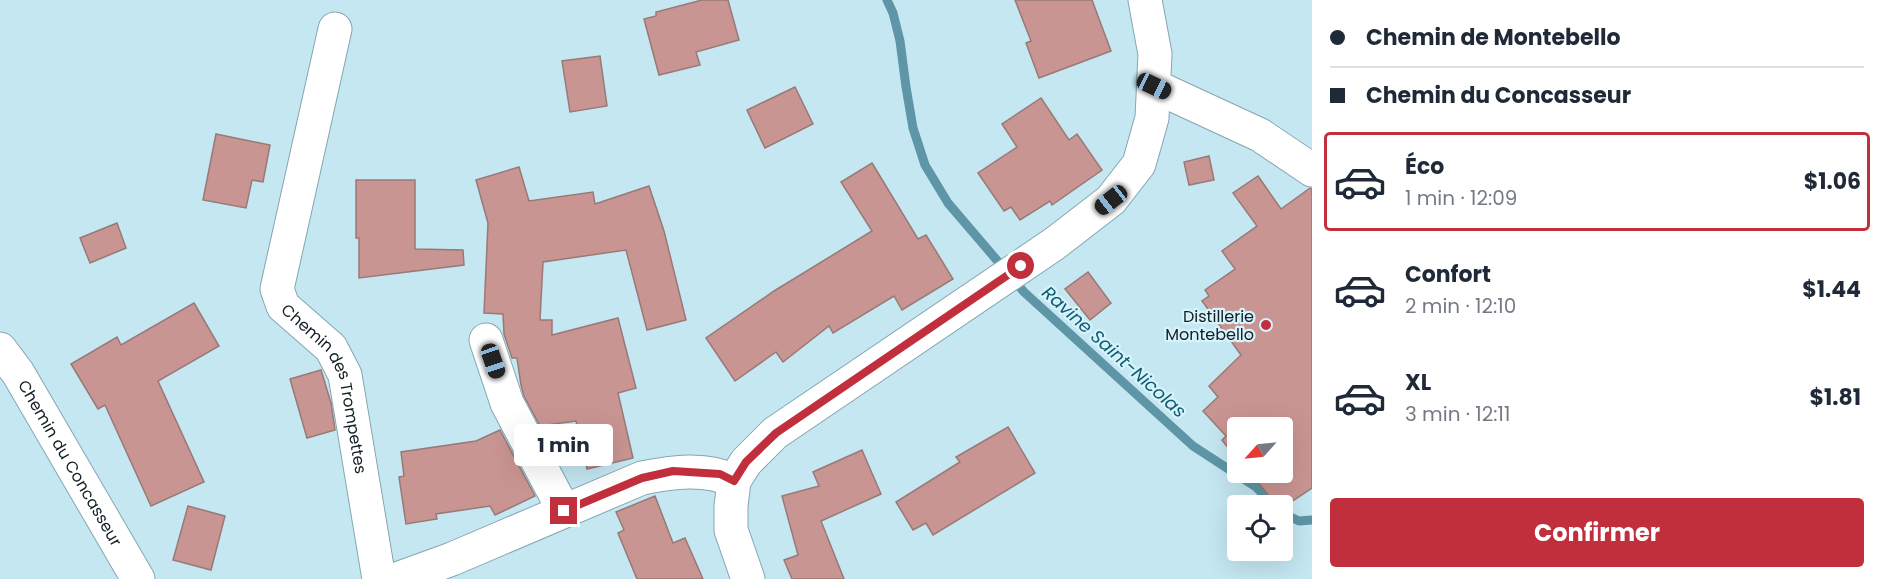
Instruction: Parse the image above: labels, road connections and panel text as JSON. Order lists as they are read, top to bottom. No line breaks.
{"streets":{"street":["Chemin des Trompettes","Chemin du Concasseur"]},"water":["Ravine Saint-Nicolas"],"places":["Distillerie Montebello"],"north":"bottom left","page":{"banner":["Chemin de Montebello","Chemin du Concasseur"],"list":[{"name":"Éco","note":"1 min · 12:09","value":"$1.06"},{"name":"Confort","note":"2 min · 12:10","value":"$1.44"},{"name":"XL","note":"3 min · 12:11","value":"$1.81"}],"bubble":"1 min","buttons":"Confirmer"}}
